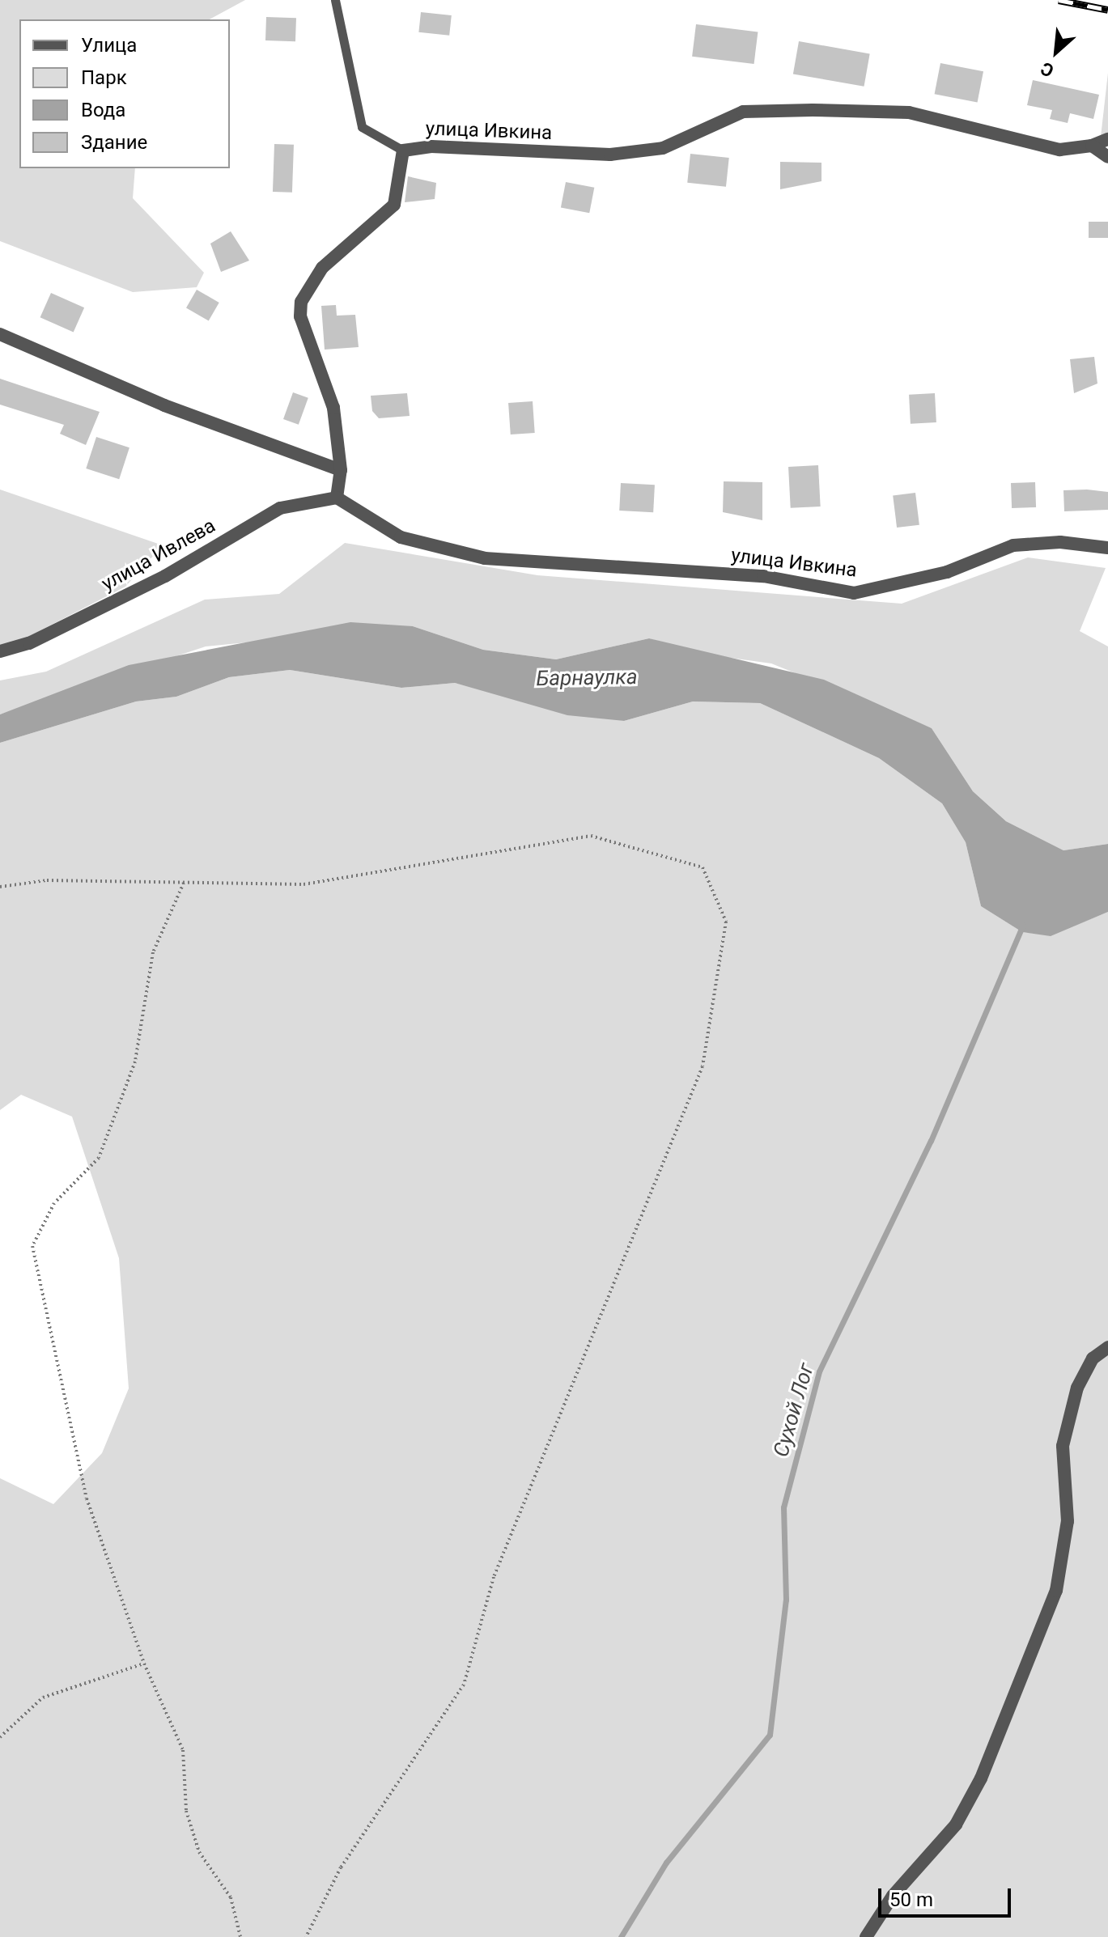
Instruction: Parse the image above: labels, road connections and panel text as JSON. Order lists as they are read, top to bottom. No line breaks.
{"streets":{"street":["улица Ивкина","улица Ивлева"]},"crossings":[["улица Ивкина","улица Ивлева"]],"water":["Барнаулка","Сухой Лог"],"legend":["Улица","Парк","Вода","Здание"],"scale_bar":"50 m","north":"bottom left"}
